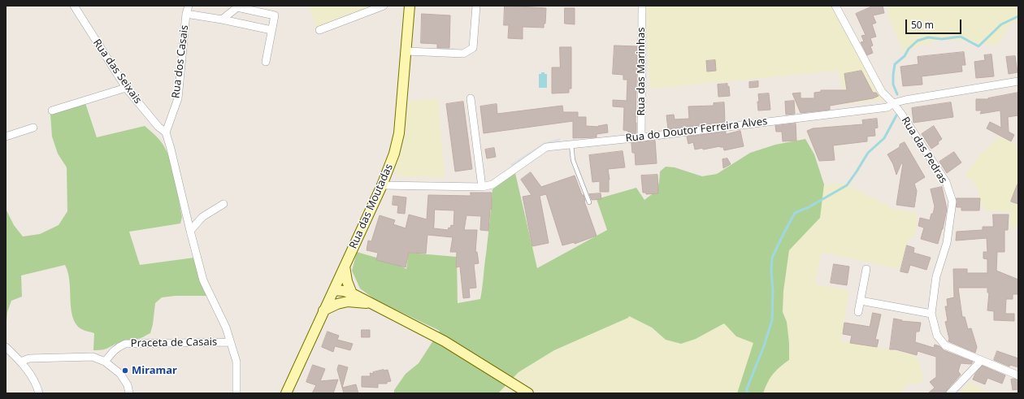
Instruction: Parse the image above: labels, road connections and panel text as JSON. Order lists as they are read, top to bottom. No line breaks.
{"streets":{"main road":["Rua das Moutadas"],"street":["Rua dos Casais","Rua das Seixais","Rua das Marinhas","Rua do Doutor Ferreira Alves","Rua das Pedras","Praceta de Casais"]},"crossings":[["Rua dos Casais","Rua das Seixais"],["Rua das Marinhas","Rua do Doutor Ferreira Alves"],["Rua do Doutor Ferreira Alves","Rua das Pedras"],["Rua do Doutor Ferreira Alves","Rua das Moutadas"]],"places":["Miramar"],"scale_bar":"50 m"}
